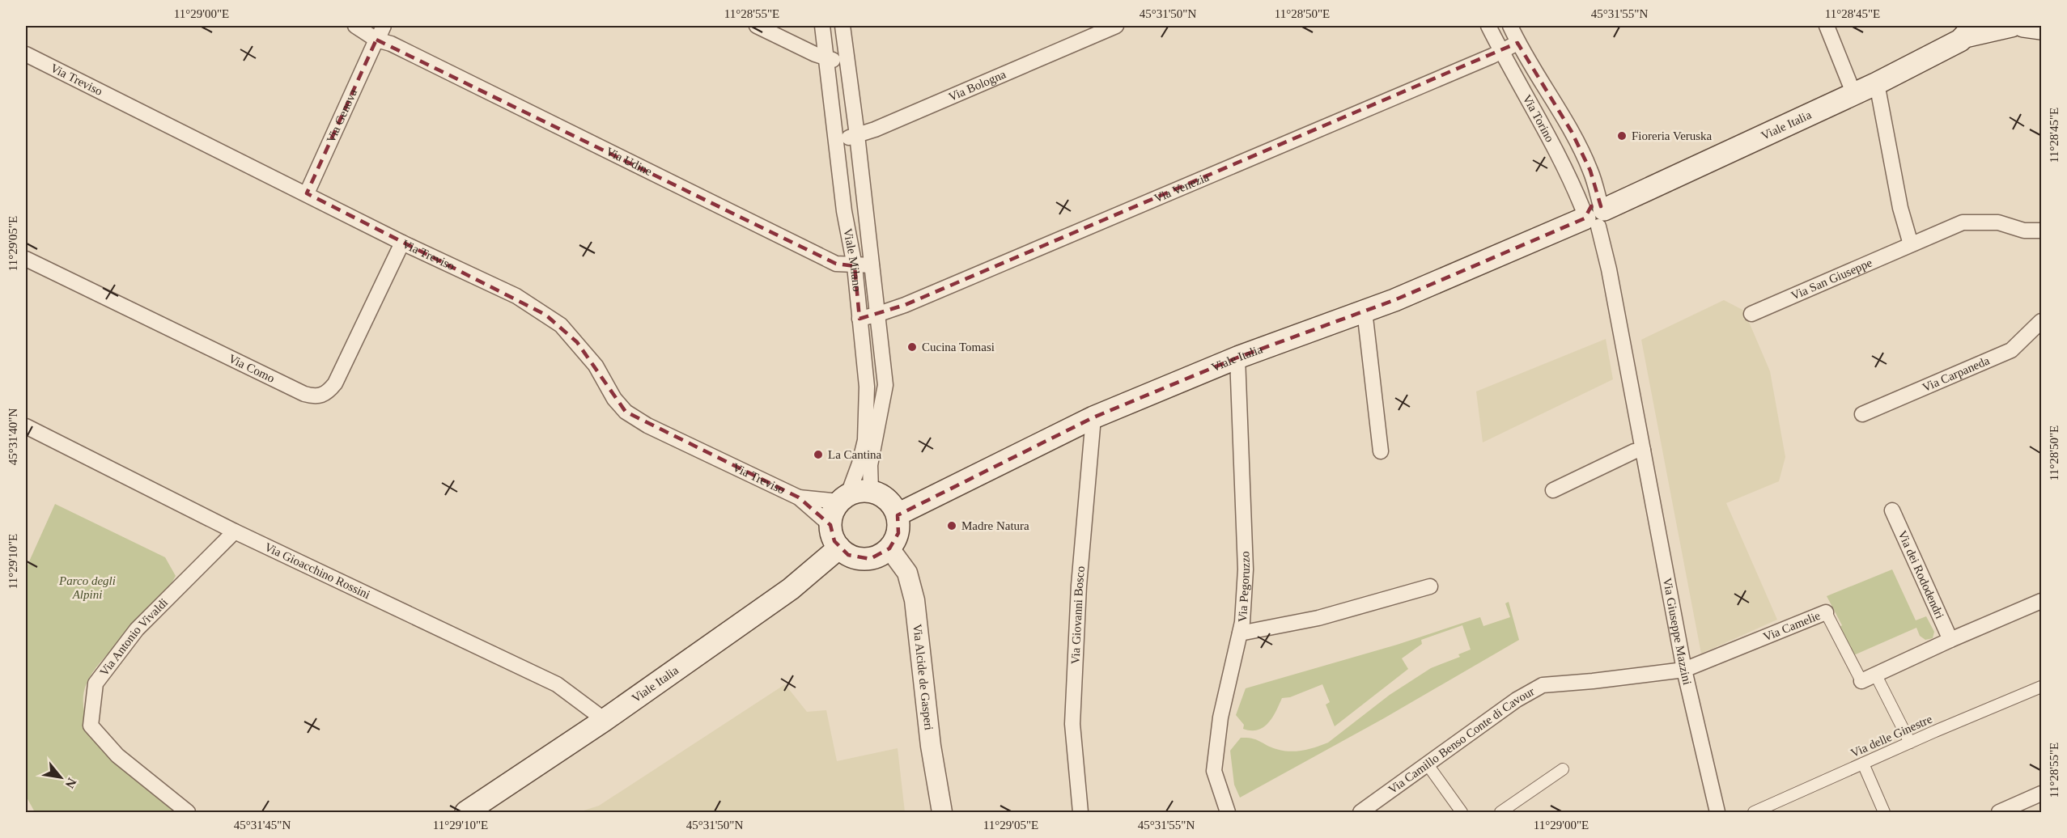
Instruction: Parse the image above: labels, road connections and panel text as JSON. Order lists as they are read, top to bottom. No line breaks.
{"streets":{"main road":["Viale Italia"],"street":["Via Treviso","Via Bologna","Via Genova","Via Torino","Via Udine","Via Venezia","Viale Milano","Via San Giuseppe","Via Como","Via Carpaneda","Via Gioacchino Rossini","Via dei Rododendri","Via Pegoruzzo","Via Giovanni Bosco","Via Camelie","Via Giuseppe Mazzini","Via Antonio Vivaldi","Via Alcide de Gasperi","Via delle Ginestre","Via Camillo Benso Conte di Cavour"]},"crossings":[["Via Treviso","Via Genova"],["Via Treviso","Viale Italia"],["Via Treviso","Viale Milano"],["Via Treviso","Via Como"],["Via Treviso","Via Alcide de Gasperi"],["Via Bologna","Viale Milano"],["Via Genova","Via Udine"],["Via Torino","Viale Italia"],["Via Torino","Via Venezia"],["Via Torino","Via Giuseppe Mazzini"],["Viale Italia","Viale Milano"],["Viale Italia","Via Gioacchino Rossini"],["Viale Italia","Via Pegoruzzo"],["Viale Italia","Via Giovanni Bosco"],["Viale Italia","Via Giuseppe Mazzini"],["Viale Italia","Via Alcide de Gasperi"],["Via Udine","Viale Milano"],["Via Venezia","Viale Milano"],["Viale Milano","Via Alcide de Gasperi"],["Via Gioacchino Rossini","Via Antonio Vivaldi"],["Via Camelie","Via Giuseppe Mazzini"],["Via Camelie","Via Camillo Benso Conte di Cavour"],["Via Giuseppe Mazzini","Via Camillo Benso Conte di Cavour"]],"parks":["Parco degli Alpini"],"places":["Fioreria Veruska","Cucina Tomasi","La Cantina","Madre Natura"],"north":"bottom right","coordinates":["11°29'00\"E","11°28'55\"E","45°31'50\"N","11°28'50\"E","45°31'55\"N","11°28'45\"E","11°29'05\"E","45°31'40\"N","11°29'10\"E","45°31'45\"N"]}
